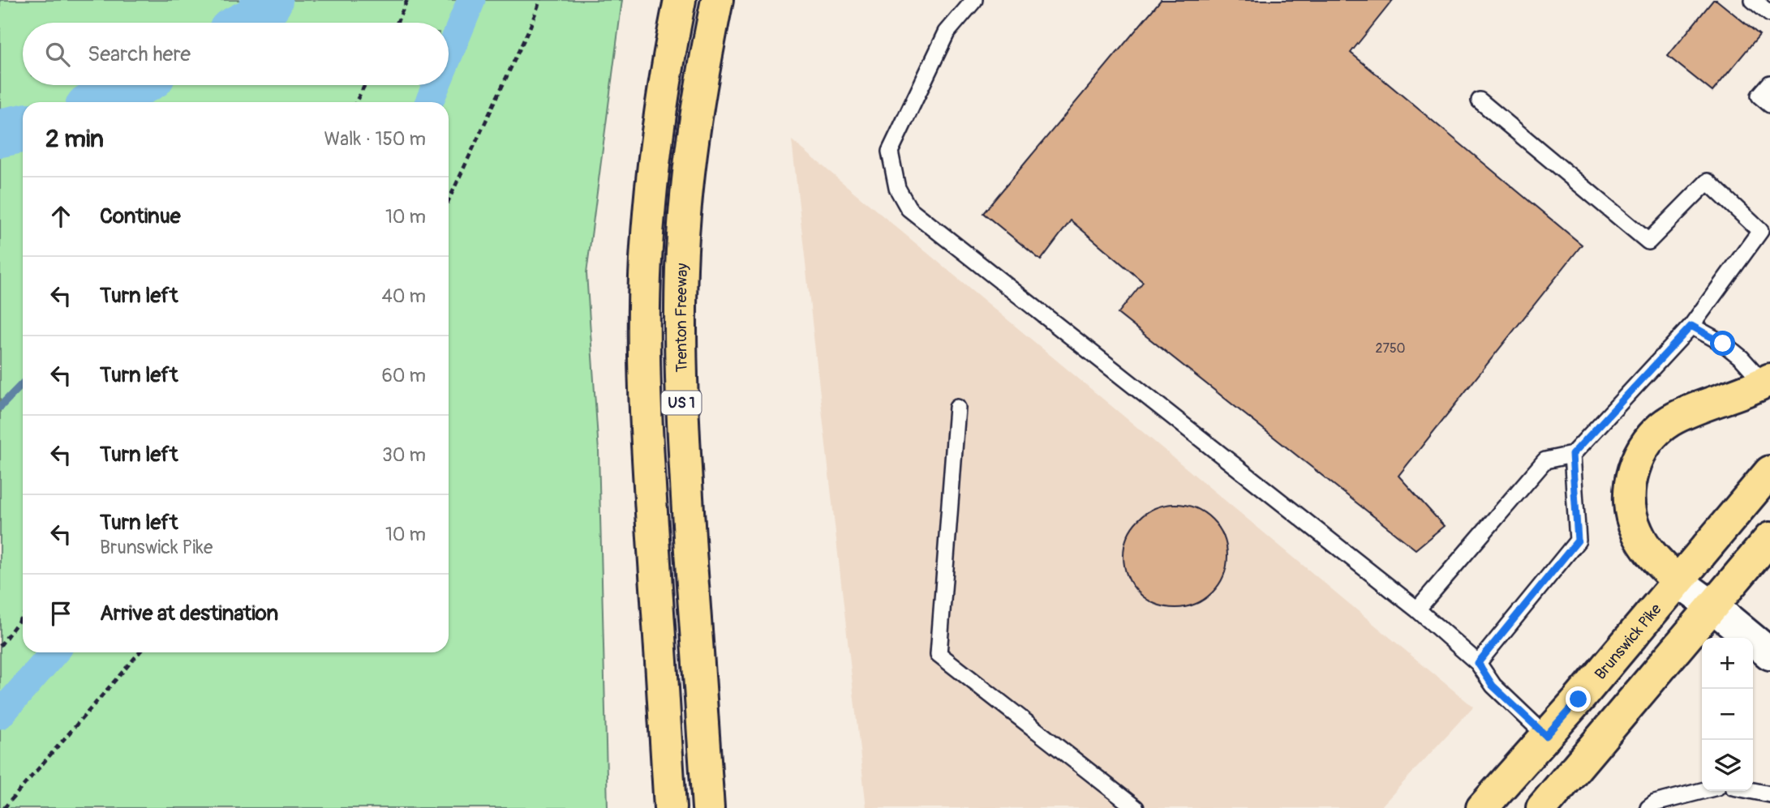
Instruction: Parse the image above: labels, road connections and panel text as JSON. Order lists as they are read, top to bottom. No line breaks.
{"streets":{"main road":["Trenton Freeway","US 1","Brunswick Pike"]},"house_numbers":["2750"],"page":{"search":"Search here","heading":["2 min","Walk · 150 m"],"list":[["Continue","10 m"],["Turn left","40 m"],["Turn left","60 m"],["Turn left","30 m"],["Turn left","Brunswick Pike","10 m"],"Arrive at destination"],"map_buttons":["+","−"]}}
